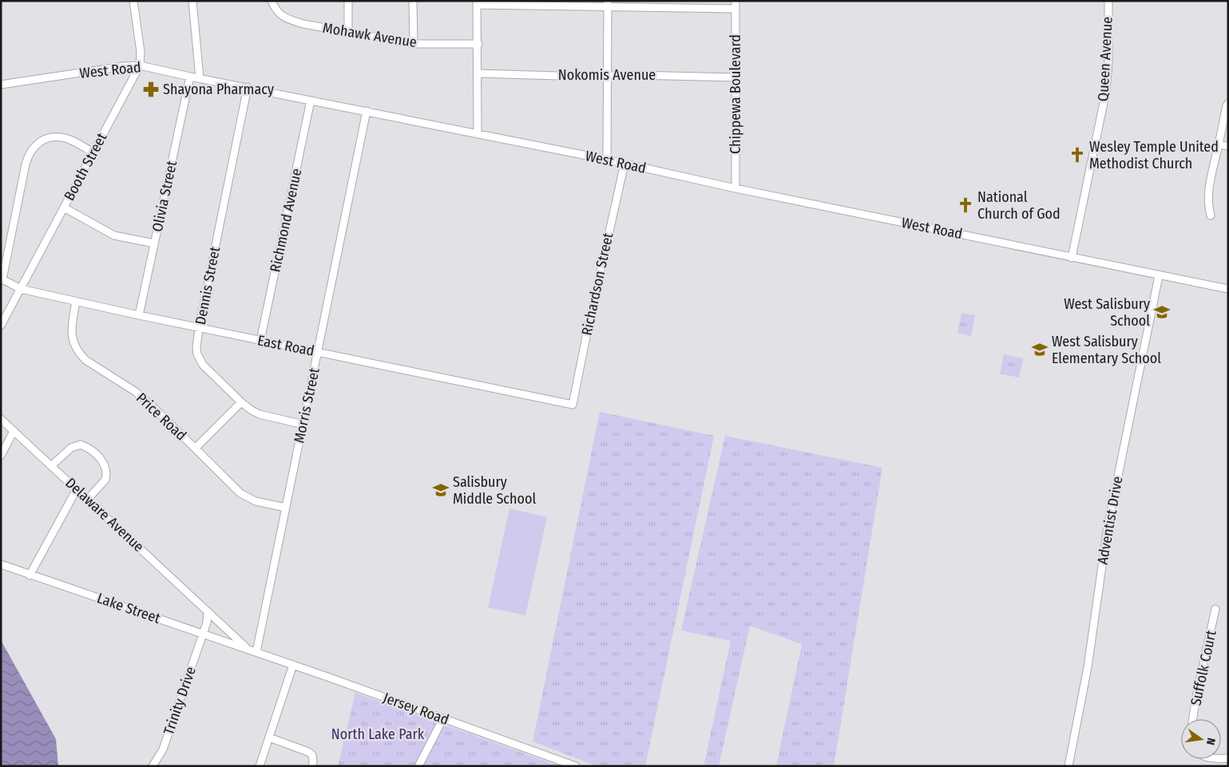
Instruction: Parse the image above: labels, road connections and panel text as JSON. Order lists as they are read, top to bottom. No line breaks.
{"streets":{"street":["Mohawk Avenue","Queen Avenue","West Road","Nokomis Avenue","Chippewa Boulevard","Booth Street","Olivia Street","Richmond Avenue","Richardson Street","Dennis Street","East Road","Morris Street","Price Road","Delaware Avenue","Adventist Drive","Lake Street","Suffolk Court","Trinity Drive","Jersey Road"]},"crossings":[["Queen Avenue","West Road"],["West Road","Chippewa Boulevard"],["West Road","Booth Street"],["West Road","Olivia Street"],["West Road","Richmond Avenue"],["West Road","Richardson Street"],["West Road","Dennis Street"],["West Road","Morris Street"],["West Road","Adventist Drive"],["Nokomis Avenue","Chippewa Boulevard"],["Booth Street","East Road"],["Olivia Street","East Road"],["Richmond Avenue","East Road"],["Richardson Street","East Road"],["Dennis Street","East Road"],["Dennis Street","Morris Street"],["East Road","Morris Street"],["East Road","Price Road"],["Morris Street","Price Road"],["Morris Street","Lake Street"],["Morris Street","Jersey Road"],["Delaware Avenue","Lake Street"],["Lake Street","Trinity Drive"],["Lake Street","Jersey Road"]],"parks":["North Lake Park"],"places":{"pharmacy":["Shayona Pharmacy"],"church":["Wesley Temple United Methodist Church","National Church of God"],"school or university":["West Salisbury School","West Salisbury Elementary School","Salisbury Middle School"]},"north":"right"}
